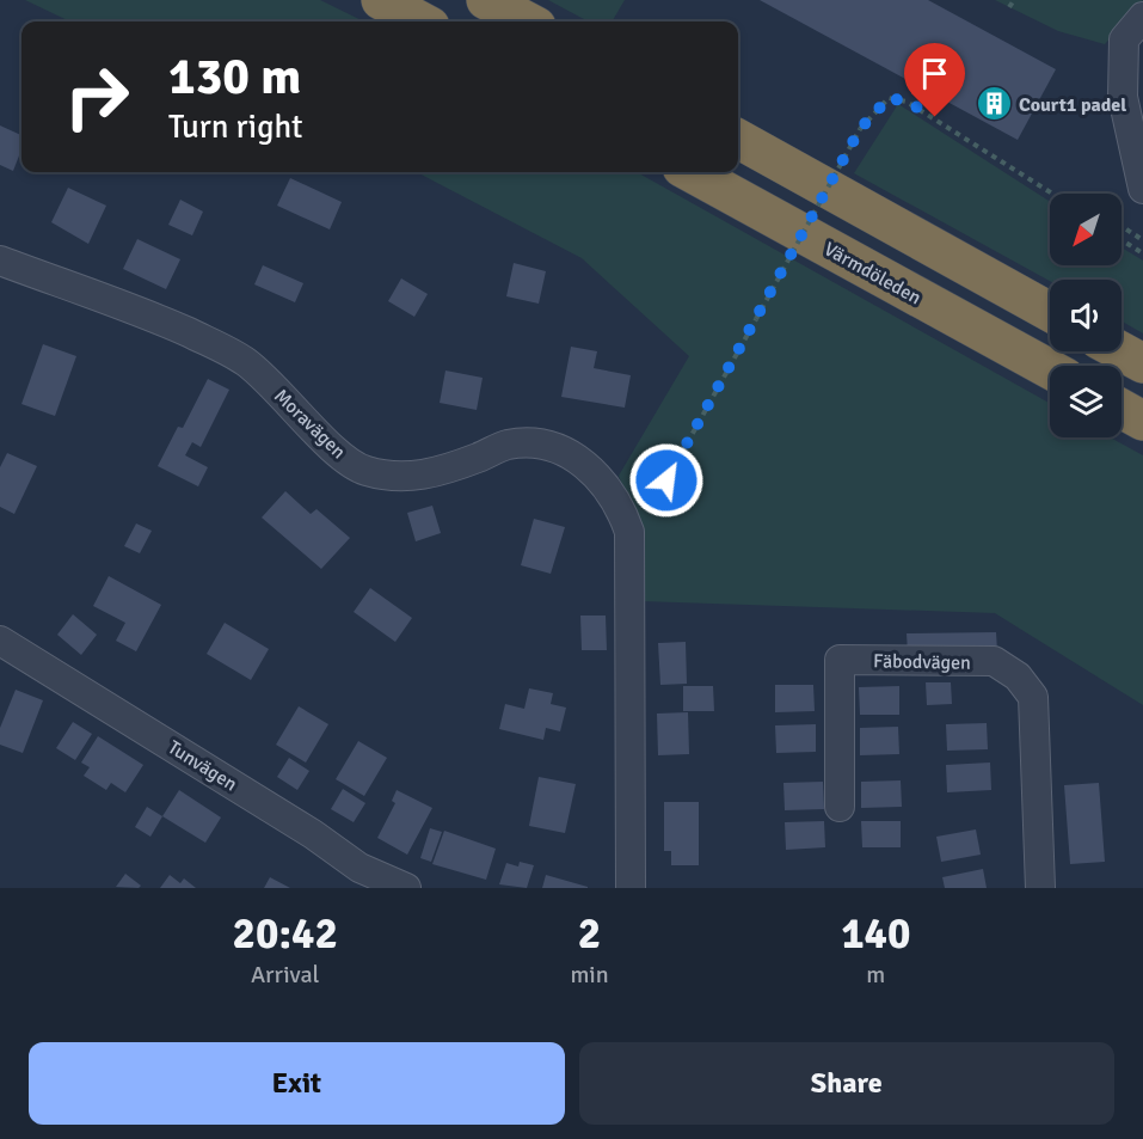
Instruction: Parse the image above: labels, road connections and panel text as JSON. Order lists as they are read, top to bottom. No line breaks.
{"streets":{"highway":["Värmdöleden"],"street":["Moravägen","Fäbodvägen","Tunvägen"]},"places":{"building":["Court1 padel"]},"north":"bottom left","page":{"turn":["130 m","Turn right"],"eta":["20:42","Arrival","2","min","140","m"],"buttons":["Exit","Share"]}}
